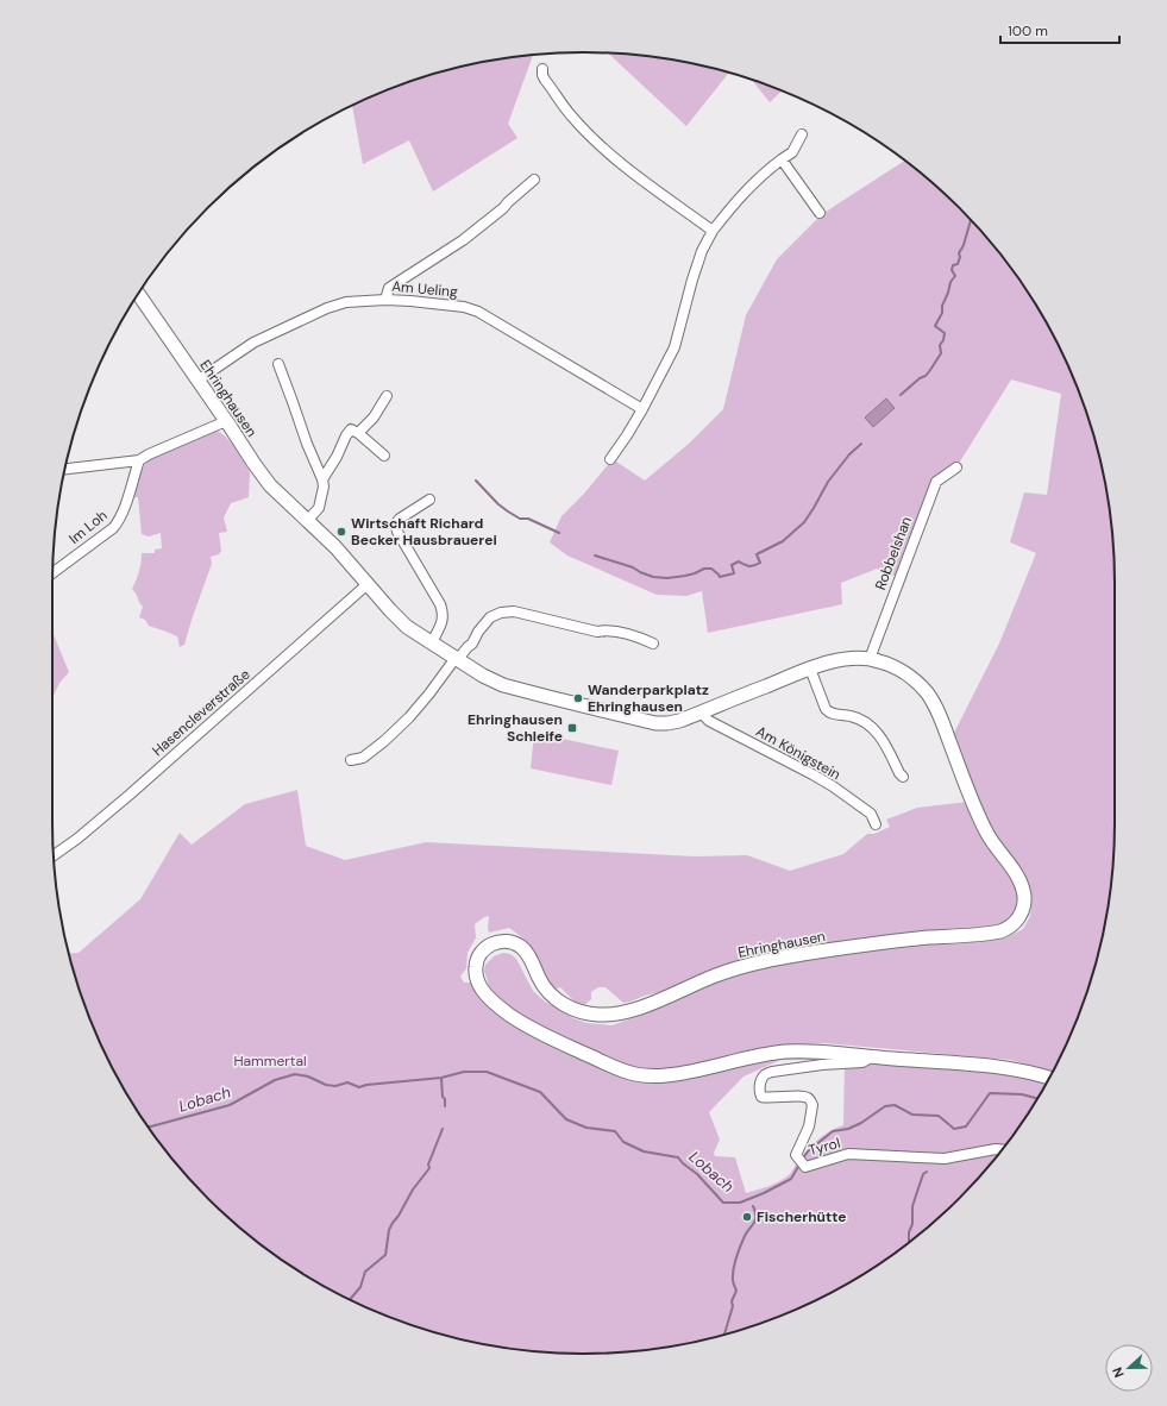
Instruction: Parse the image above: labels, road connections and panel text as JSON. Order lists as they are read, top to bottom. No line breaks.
{"streets":{"main road":["Ehringhausen"],"street":["Am Ueling","Im Loh","Robbelshan","Hasencleverstraße","Am Königstein","Tyrol"]},"crossings":[["Am Ueling","Ehringhausen"],["Ehringhausen","Robbelshan"],["Ehringhausen","Hasencleverstraße"],["Ehringhausen","Am Königstein"],["Ehringhausen","Tyrol"]],"water":["Lobach"],"parks":["Hammertal"],"places":{"other":["Wirtschaft Richard Becker Hausbrauerei","Wanderparkplatz Ehringhausen","Fischerhütte"],"transit":["Ehringhausen Schleife"]},"scale_bar":"100 m","north":"left"}
